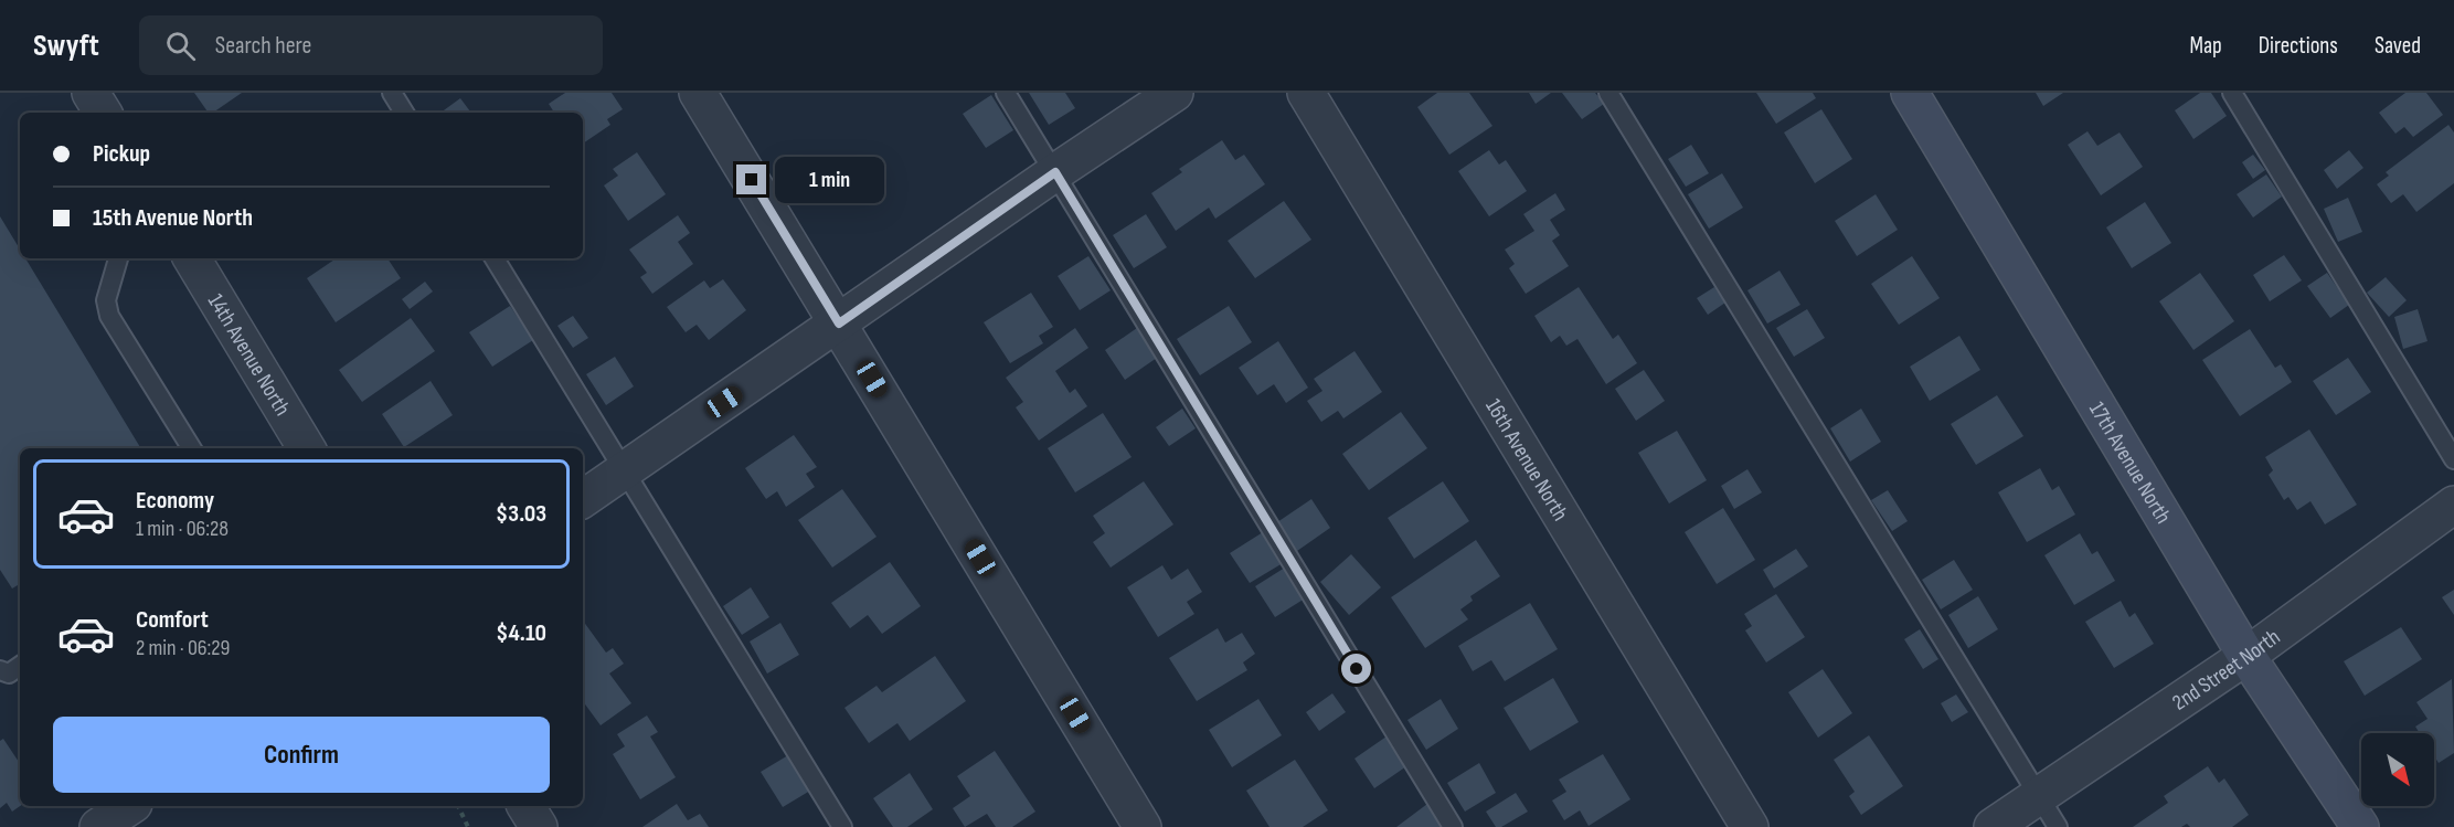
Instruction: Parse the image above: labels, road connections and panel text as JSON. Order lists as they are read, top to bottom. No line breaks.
{"streets":{"street":["14th Avenue North","16th Avenue North","17th Avenue North","2nd Street North"]},"crossings":[["17th Avenue North","2nd Street North"]],"north":"bottom right","page":{"header":"Swyft","search":"Search here","nav":["Map","Directions","Saved"],"banner":["Pickup","15th Avenue North"],"bubble":"1 min","list":[{"name":"Economy","note":"1 min · 06:28","value":"$3.03"},{"name":"Comfort","note":"2 min · 06:29","value":"$4.10"}],"buttons":"Confirm"}}
